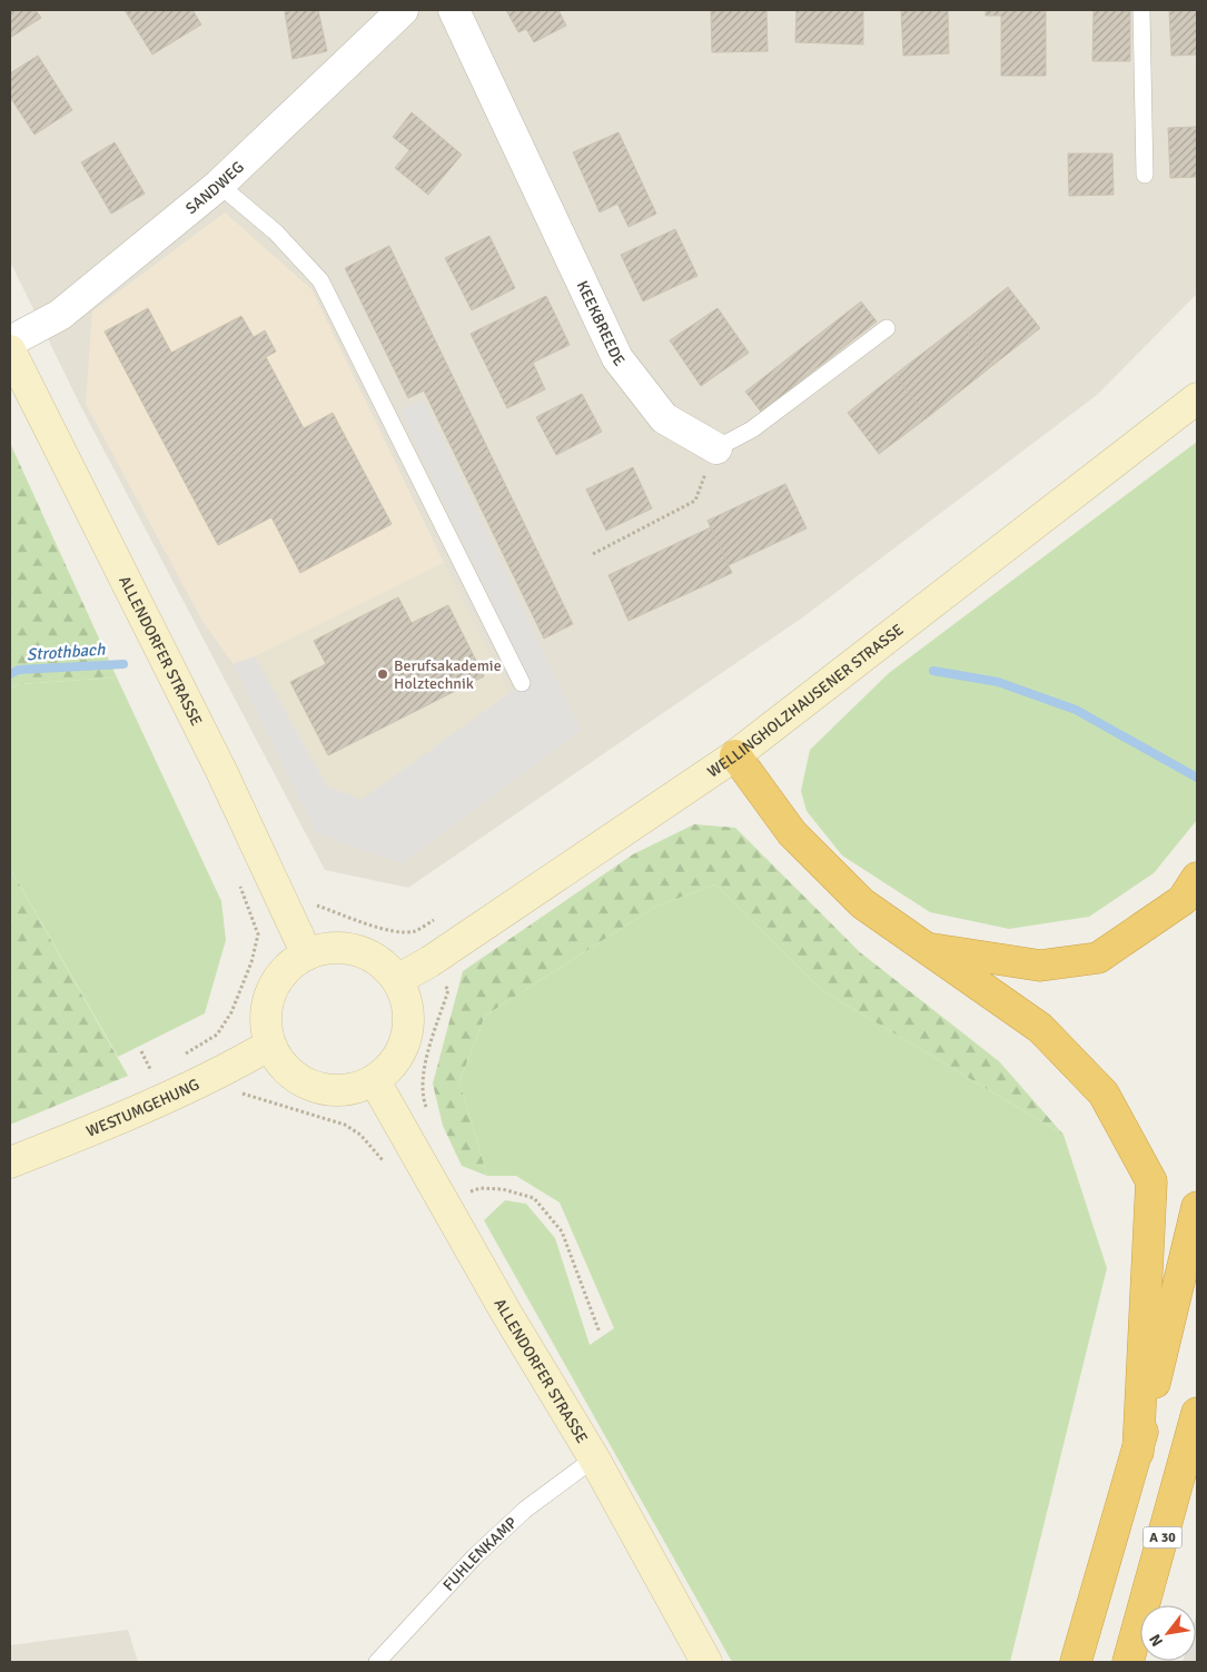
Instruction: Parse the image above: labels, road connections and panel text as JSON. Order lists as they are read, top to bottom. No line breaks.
{"streets":{"highway":["A 30"],"main road":["ALLENDORFER STRASSE","WELLINGHOLZHAUSENER STRASSE","WESTUMGEHUNG"],"street":["SANDWEG","KEEKBREEDE"],"lane":["FUHLENKAMP"]},"crossings":[["ALLENDORFER STRASSE","WELLINGHOLZHAUSENER STRASSE"],["ALLENDORFER STRASSE","WESTUMGEHUNG"],["ALLENDORFER STRASSE","FUHLENKAMP"],["WELLINGHOLZHAUSENER STRASSE","WESTUMGEHUNG"]],"water":["Strothbach"],"places":["Berufsakademie Holztechnik"],"north":"bottom left"}
